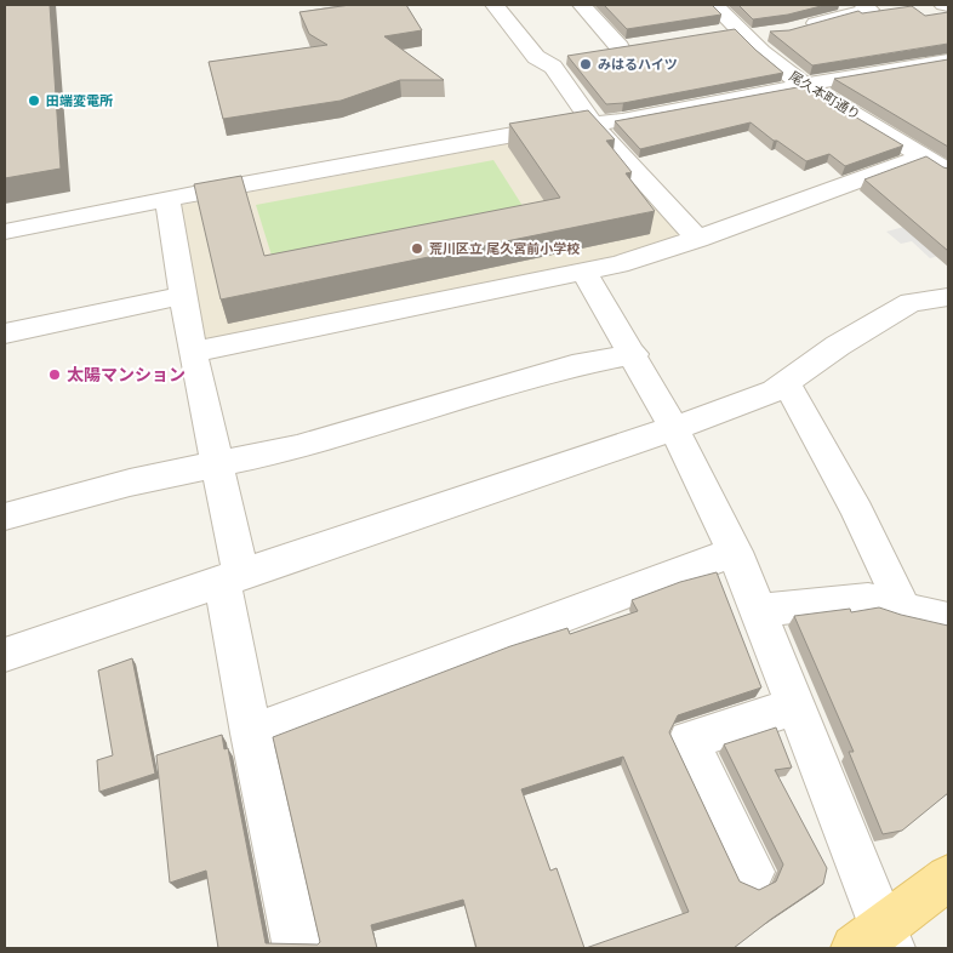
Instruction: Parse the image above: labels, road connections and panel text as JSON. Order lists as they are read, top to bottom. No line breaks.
{"streets":{"street":["尾久本町通り"]},"places":["みはるハイツ","田端変電所","荒川区立 尾久宮前小学校","太陽マンション"]}
